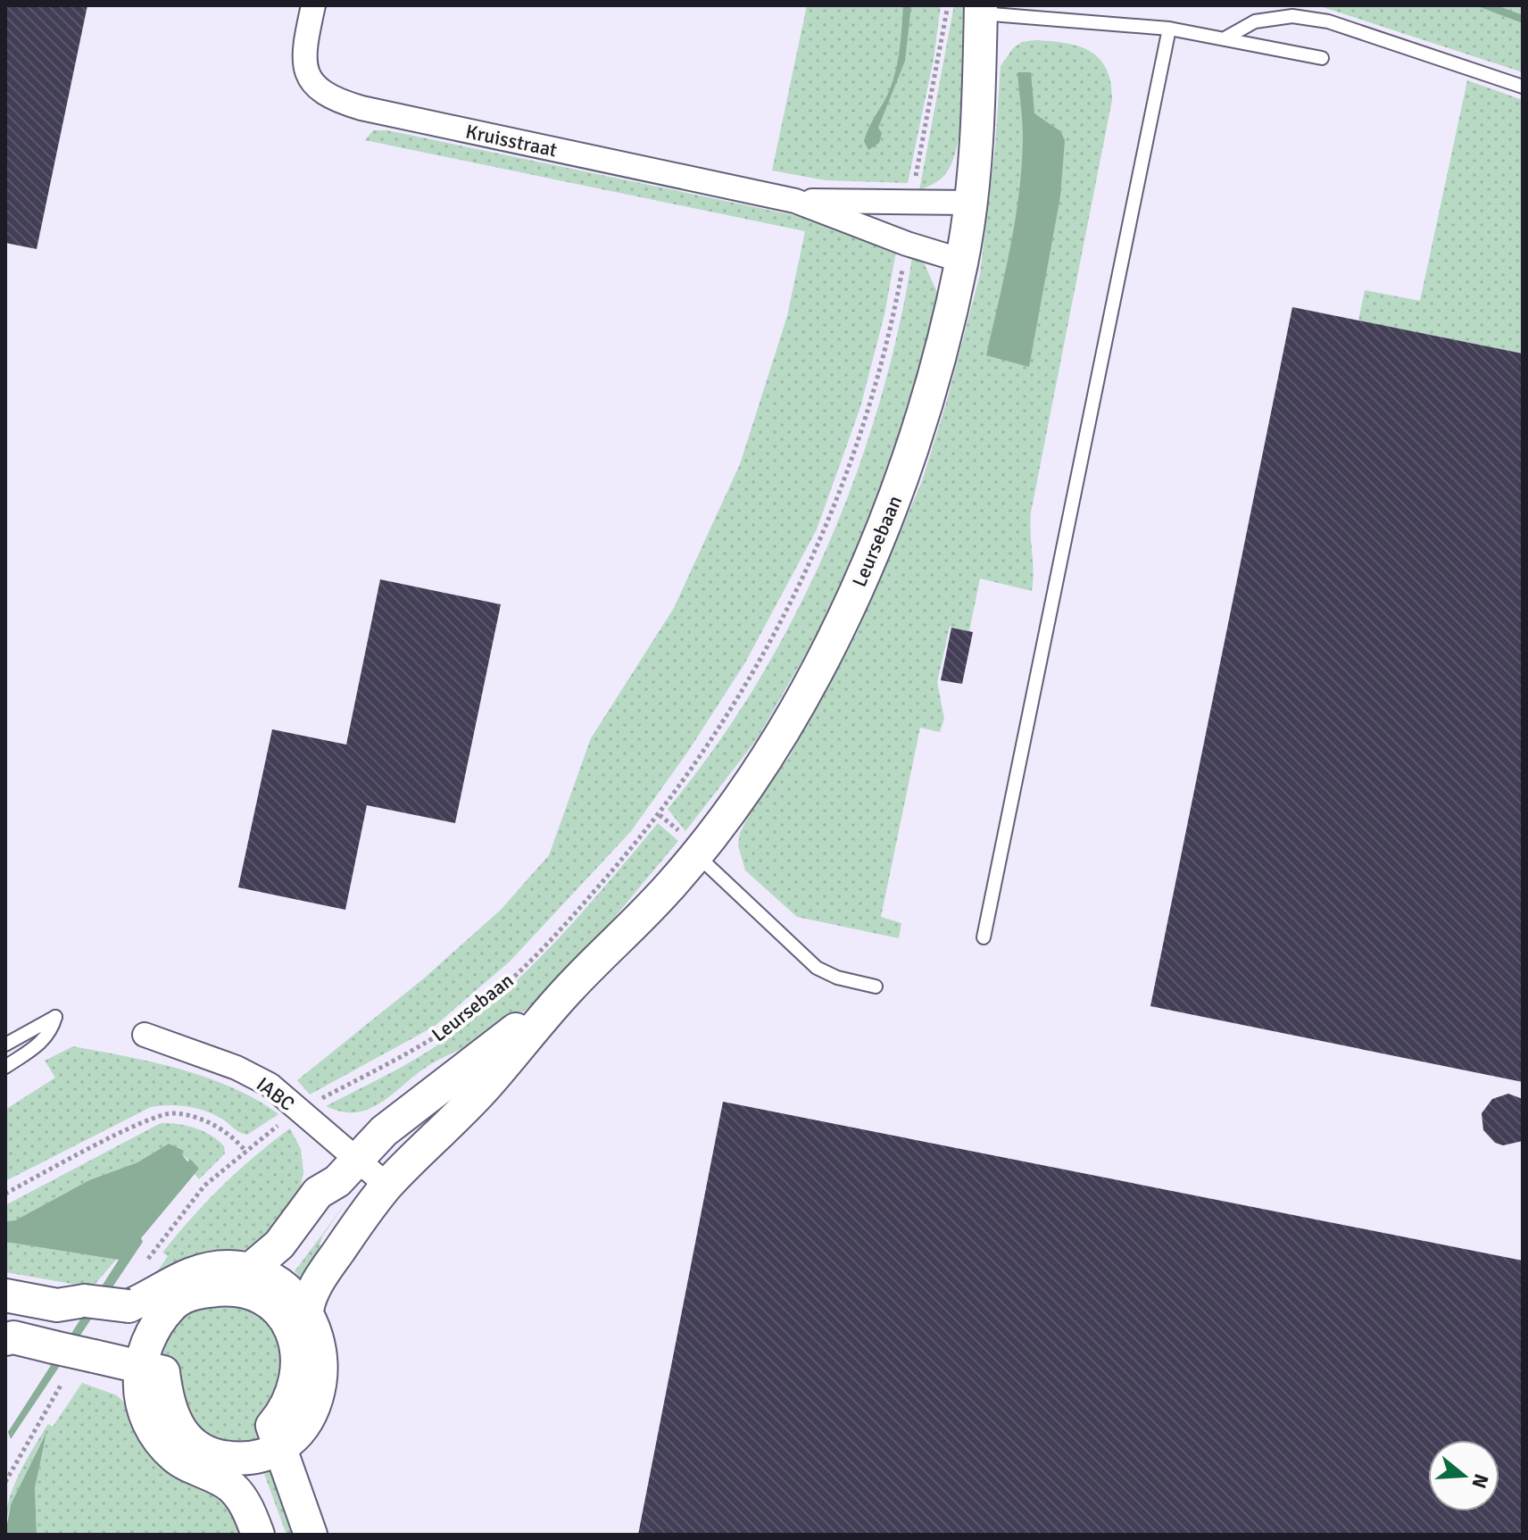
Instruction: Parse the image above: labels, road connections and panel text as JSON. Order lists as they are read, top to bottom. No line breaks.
{"streets":{"street":["Kruisstraat","Leursebaan","IABC"]},"crossings":[["Kruisstraat","Leursebaan"],["Leursebaan","IABC"]],"north":"right"}
